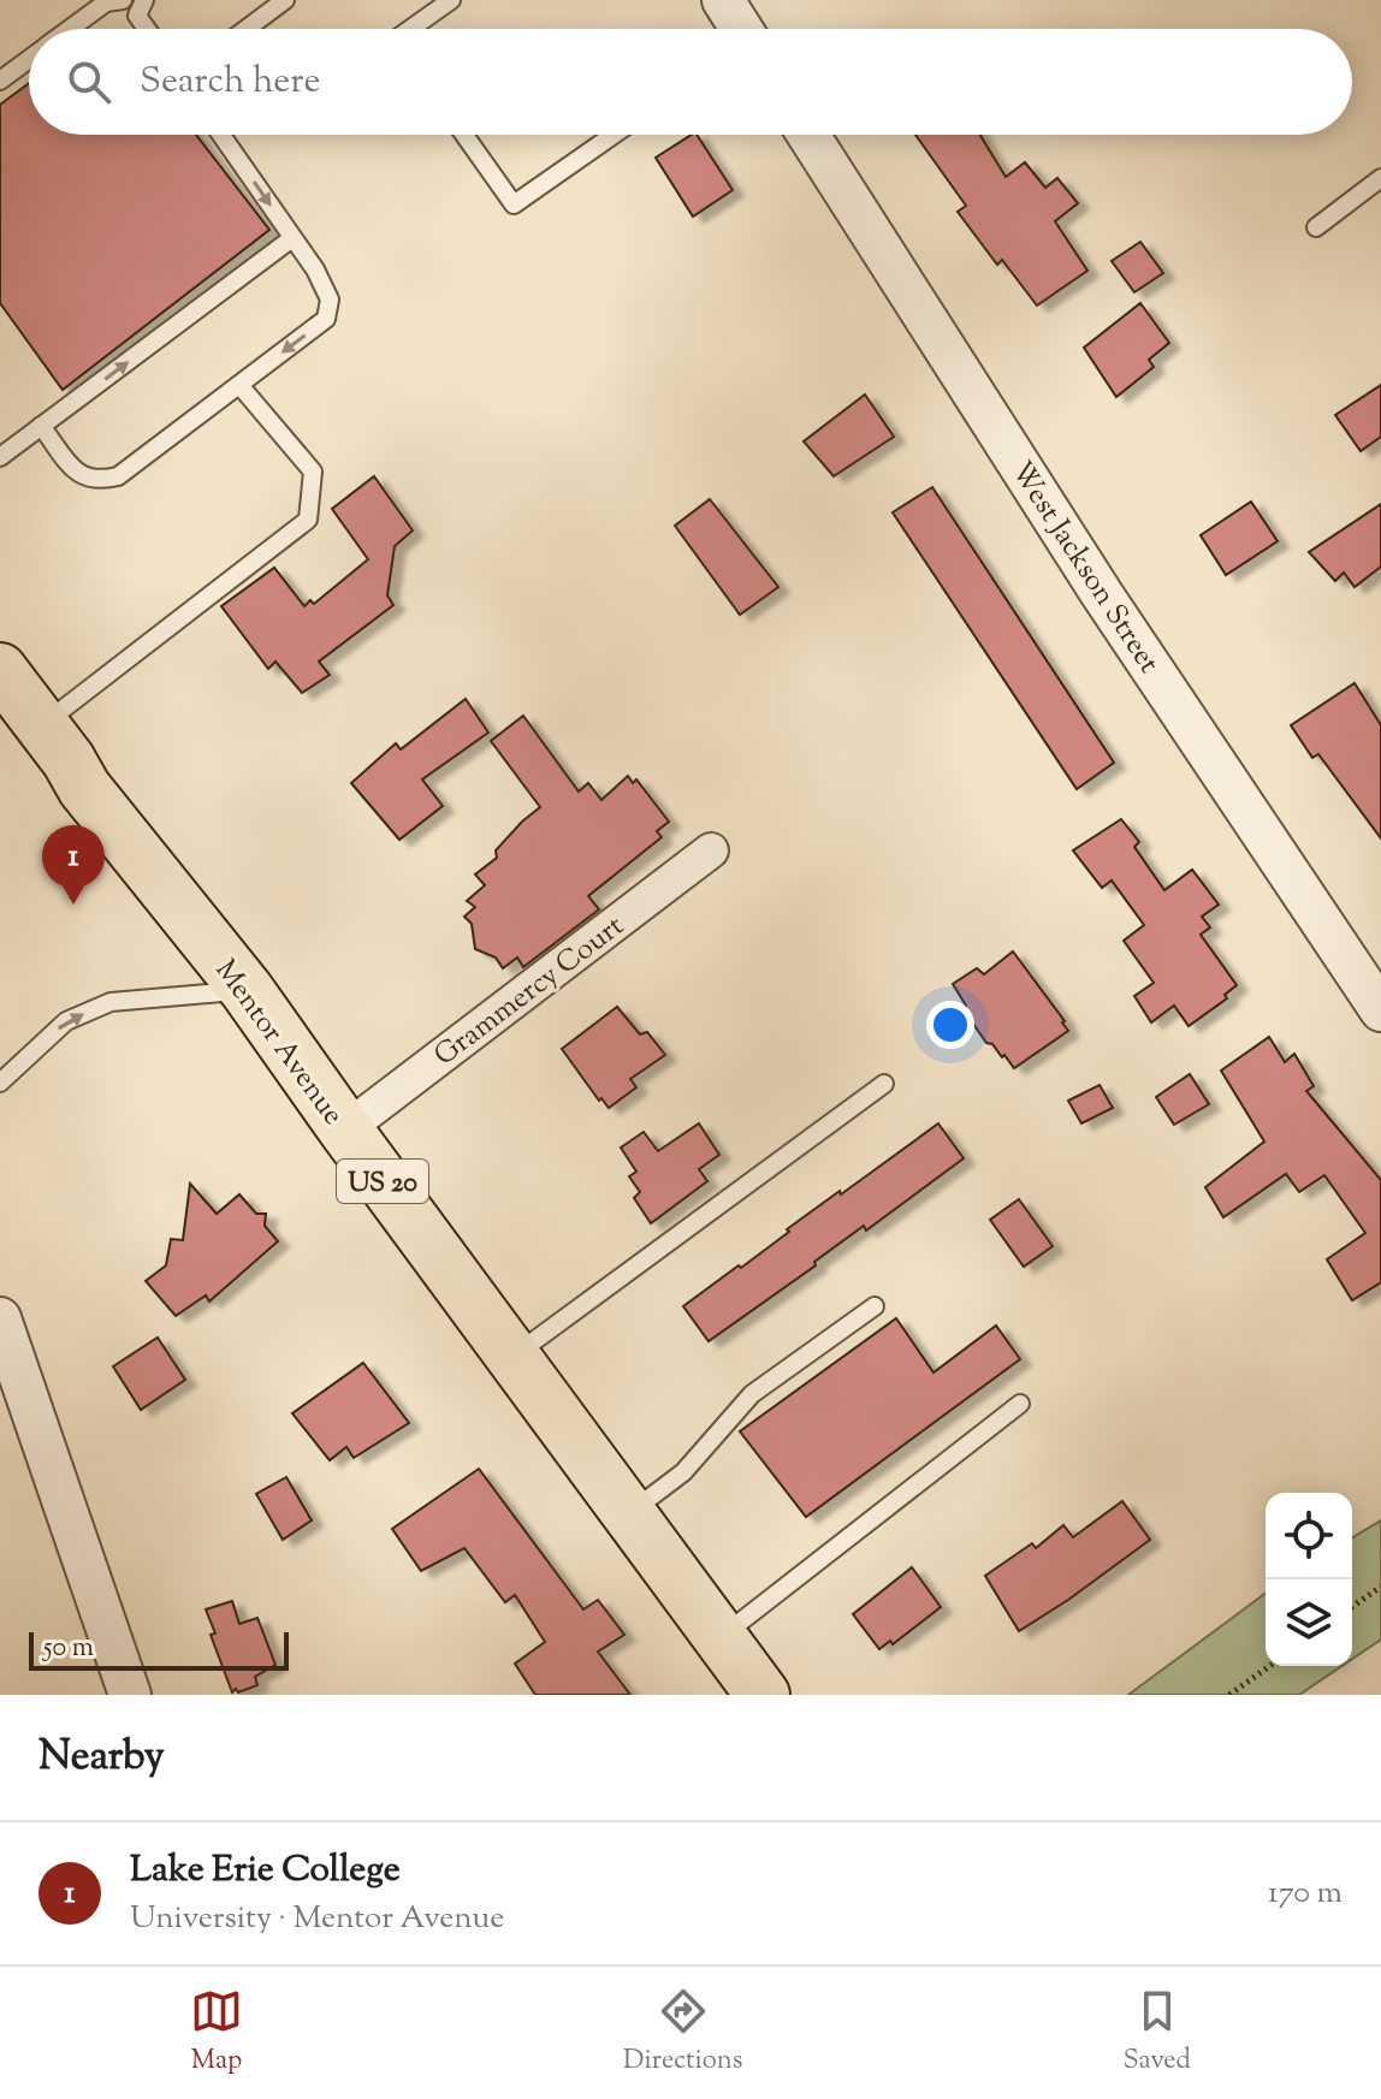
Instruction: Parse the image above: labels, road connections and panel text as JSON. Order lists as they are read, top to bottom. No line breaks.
{"streets":{"main road":["Mentor Avenue","US 20"],"street":["West Jackson Street","Grammercy Court"]},"crossings":[["Grammercy Court","Mentor Avenue"]],"scale_bar":"50 m","page":{"search":"Search here","pins":"1","scale":"50 m","heading":"Nearby","list":[{"mark":"1","name":"Lake Erie College","note":"University · Mentor Avenue","value":"170 m"}],"nav":["Map","Directions","Saved"]}}
